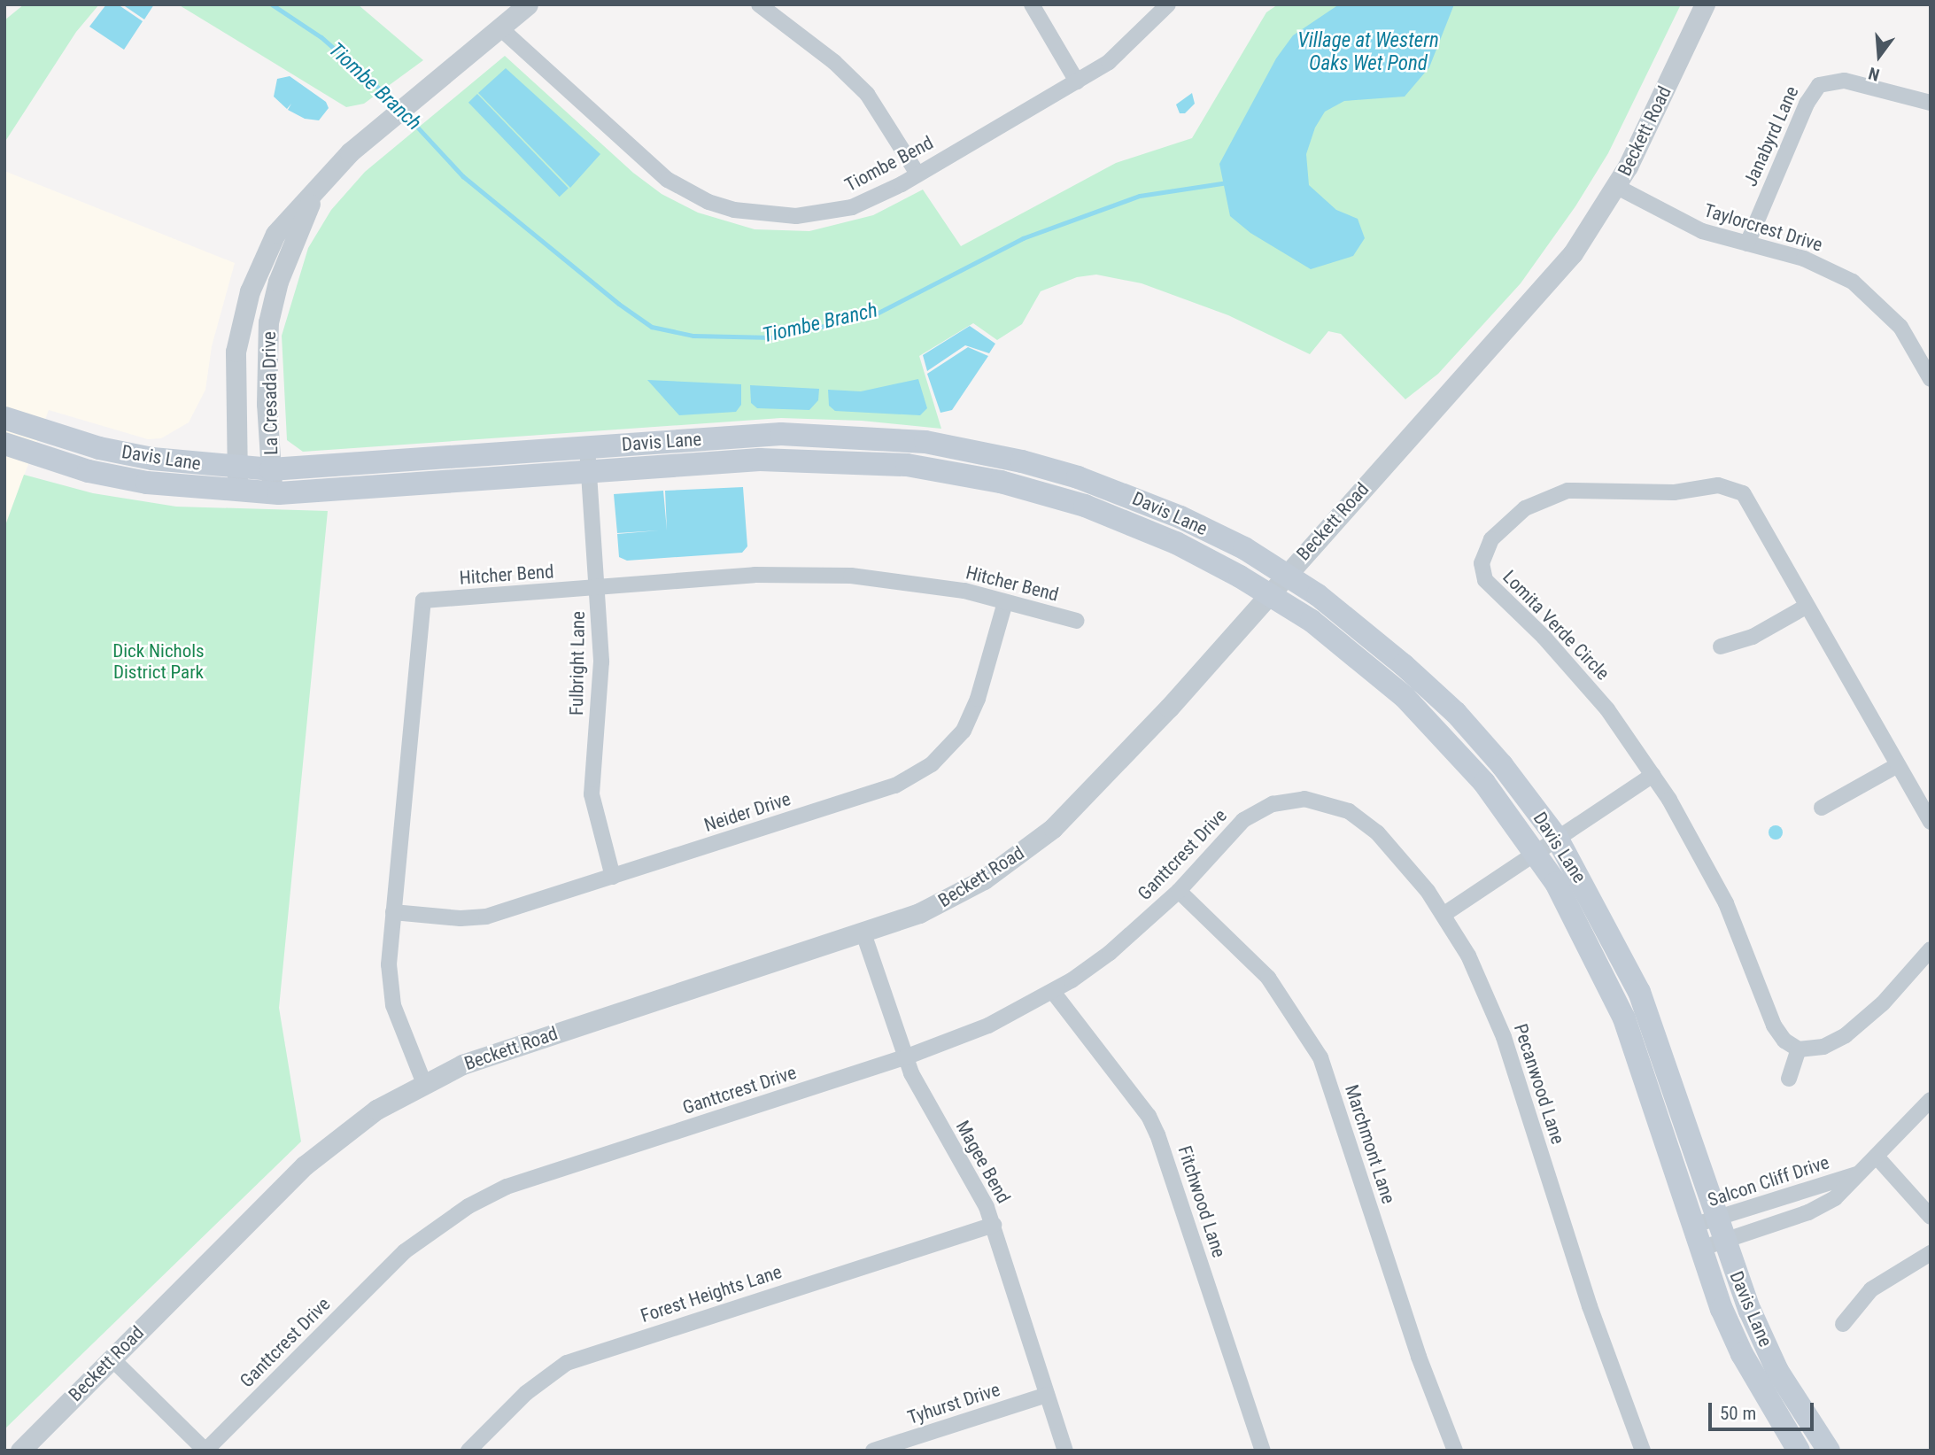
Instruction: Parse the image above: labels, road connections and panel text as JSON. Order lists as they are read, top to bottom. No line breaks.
{"streets":{"main road":["Davis Lane"],"street":["Beckett Road","Janabyrd Lane","Tiombe Bend","Taylorcrest Drive","La Cresada Drive","Hitcher Bend","Lomita Verde Circle","Fulbright Lane","Neider Drive","Ganttcrest Drive","Pecanwood Lane","Marchmont Lane","Magee Bend","Salcon Cliff Drive","Fitchwood Lane","Forest Heights Lane","Tyhurst Drive"]},"crossings":[["Beckett Road","Taylorcrest Drive"],["Beckett Road","Davis Lane"],["Beckett Road","Hitcher Bend"],["Beckett Road","Magee Bend"],["Janabyrd Lane","Taylorcrest Drive"],["Tiombe Bend","La Cresada Drive"],["La Cresada Drive","Davis Lane"],["Davis Lane","Fulbright Lane"],["Davis Lane","Salcon Cliff Drive"],["Hitcher Bend","Fulbright Lane"],["Hitcher Bend","Neider Drive"],["Fulbright Lane","Neider Drive"],["Ganttcrest Drive","Pecanwood Lane"],["Ganttcrest Drive","Marchmont Lane"],["Ganttcrest Drive","Magee Bend"],["Ganttcrest Drive","Fitchwood Lane"],["Magee Bend","Forest Heights Lane"],["Magee Bend","Tyhurst Drive"]],"water":["Village at Western Oaks Wet Pond","Tiombe Branch"],"parks":["Dick Nichols District Park"],"scale_bar":"50 m","north":"bottom"}
